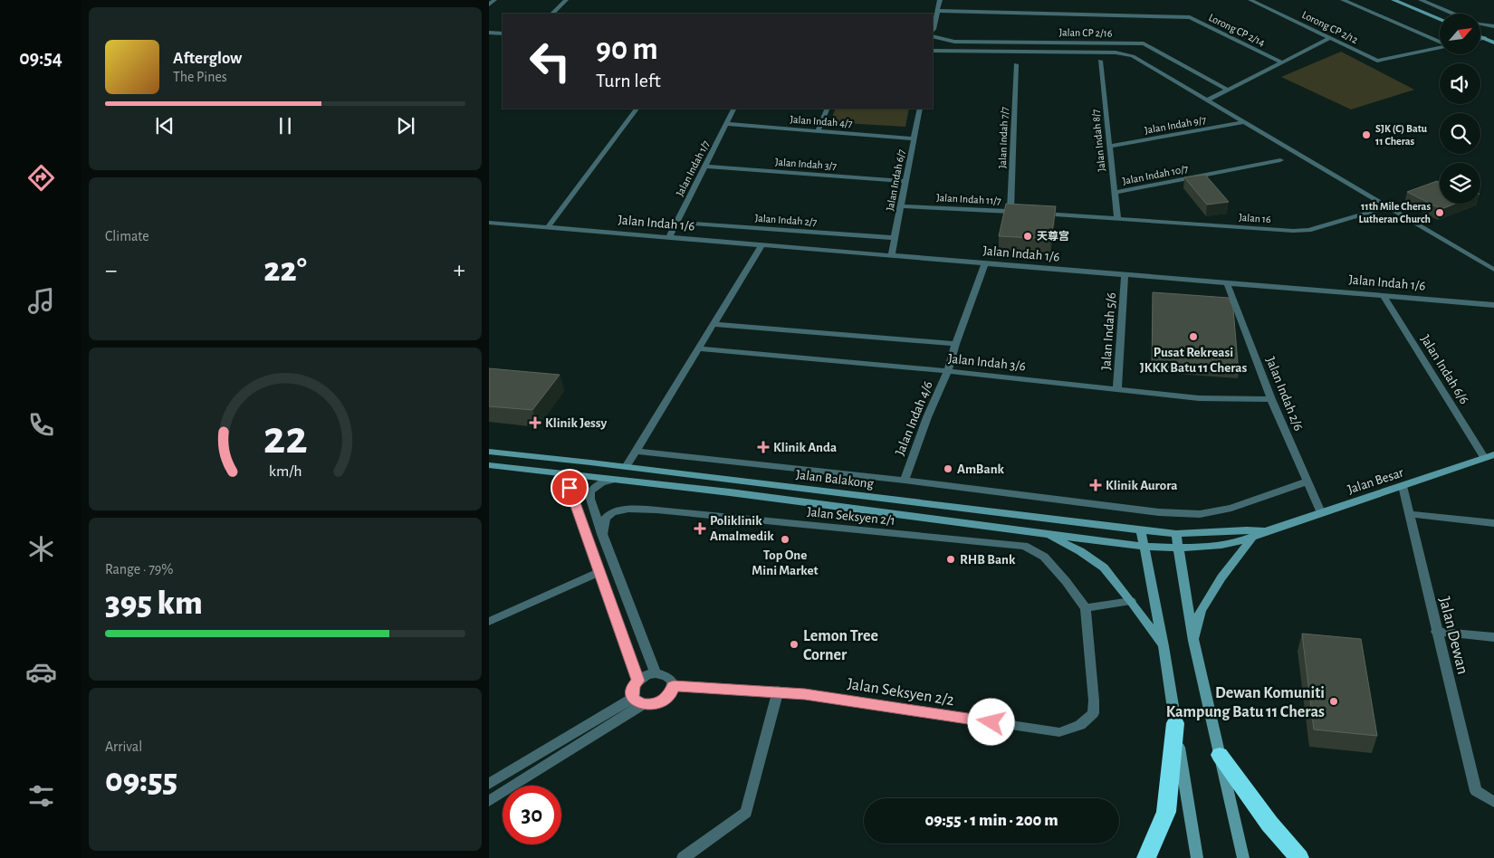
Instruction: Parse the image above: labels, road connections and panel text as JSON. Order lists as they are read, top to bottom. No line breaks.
{"streets":{"street":["Lorong CP 2/12","Lorong CP 2/14","Jalan CP 2/16","Jalan Indah 4/7","Jalan Indah 9/7","Jalan Indah 7/7","Jalan Indah 8/7","Jalan Indah 3/7","Jalan Indah 1/7","Jalan Indah 10/7","Jalan Indah 6/7","Jalan Indah 11/7","Jalan 16","Jalan Indah 2/7","Jalan Indah 1/6","Jalan Indah 5/6","Jalan Indah 3/6","Jalan Indah 6/6","Jalan Indah 2/6","Jalan Indah 4/6","Jalan Balakong","Jalan Besar","Jalan Seksyen 2/1","Jalan Dewan","Jalan Seksyen 2/2"]},"crossings":[["Jalan Indah 4/7","Jalan Indah 1/7"],["Jalan Indah 4/7","Jalan Indah 6/7"],["Jalan Indah 9/7","Jalan Indah 8/7"],["Jalan Indah 7/7","Jalan Indah 11/7"],["Jalan Indah 8/7","Jalan Indah 10/7"],["Jalan Indah 8/7","Jalan 16"],["Jalan Indah 3/7","Jalan Indah 1/7"],["Jalan Indah 3/7","Jalan Indah 6/7"],["Jalan Indah 1/7","Jalan Indah 2/7"],["Jalan Indah 1/7","Jalan Indah 1/6"],["Jalan Indah 6/7","Jalan Indah 11/7"],["Jalan Indah 6/7","Jalan Indah 2/7"],["Jalan Indah 6/7","Jalan Indah 1/6"],["Jalan Indah 1/6","Jalan Indah 5/6"],["Jalan Indah 1/6","Jalan Indah 6/6"],["Jalan Indah 1/6","Jalan Indah 2/6"],["Jalan Indah 1/6","Jalan Indah 4/6"],["Jalan Indah 5/6","Jalan Indah 3/6"],["Jalan Indah 3/6","Jalan Indah 2/6"],["Jalan Indah 3/6","Jalan Indah 4/6"],["Jalan Indah 6/6","Jalan Besar"],["Jalan Indah 2/6","Jalan Besar"],["Jalan Balakong","Jalan Besar"],["Jalan Besar","Jalan Dewan"],["Jalan Seksyen 2/1","Jalan Seksyen 2/2"]],"places":{"other":["SJK (C) Batu 11 Cheras","11th Mile Cheras Lutheran Church","天尊宫","Pusat Rekreasi JKKK Batu 11 Cheras","AmBank","Top One Mini Market","RHB Bank","Lemon Tree Corner","Dewan Komuniti Kampung Batu 11 Cheras"],"health":["Klinik Jessy","Klinik Anda","Klinik Aurora","Poliklinik Amalmedik"]},"north":"top right","page":{"tabs":"09:54","turn":["90 m","Turn left"],"song":["Afterglow","The Pines"],"tile":["Climate",["Range · 79%","395 km"],["Arrival","09:55"]],"heat":["−","22°","+"],"limit":"30","trip":"09:55 · 1 min · 200 m","gauge":["22","km/h"]}}
